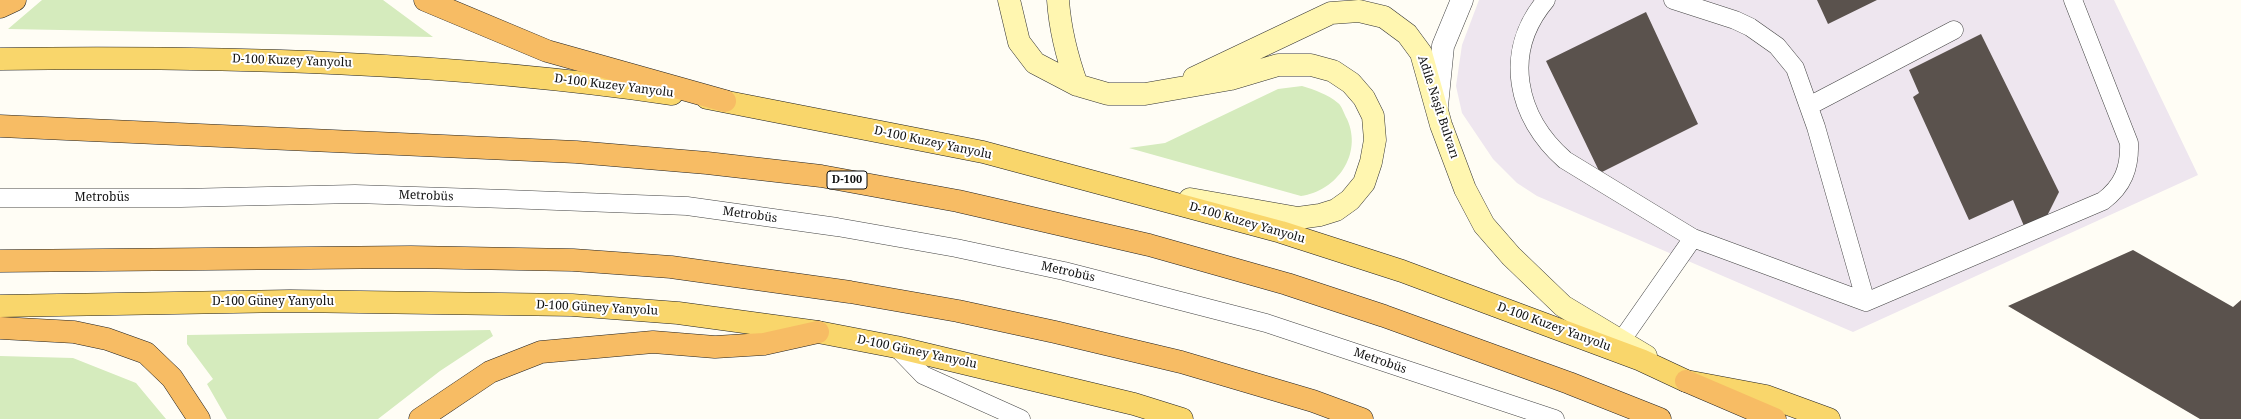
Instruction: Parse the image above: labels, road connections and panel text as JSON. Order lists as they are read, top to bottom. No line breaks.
{"streets":{"highway":["D-100"],"main road":["D-100 Kuzey Yanyolu","Adile Naşit Bulvarı","D-100 Güney Yanyolu"],"lane":["Metrobüs"]},"crossings":[["D-100 Kuzey Yanyolu","Adile Naşit Bulvarı"]]}
